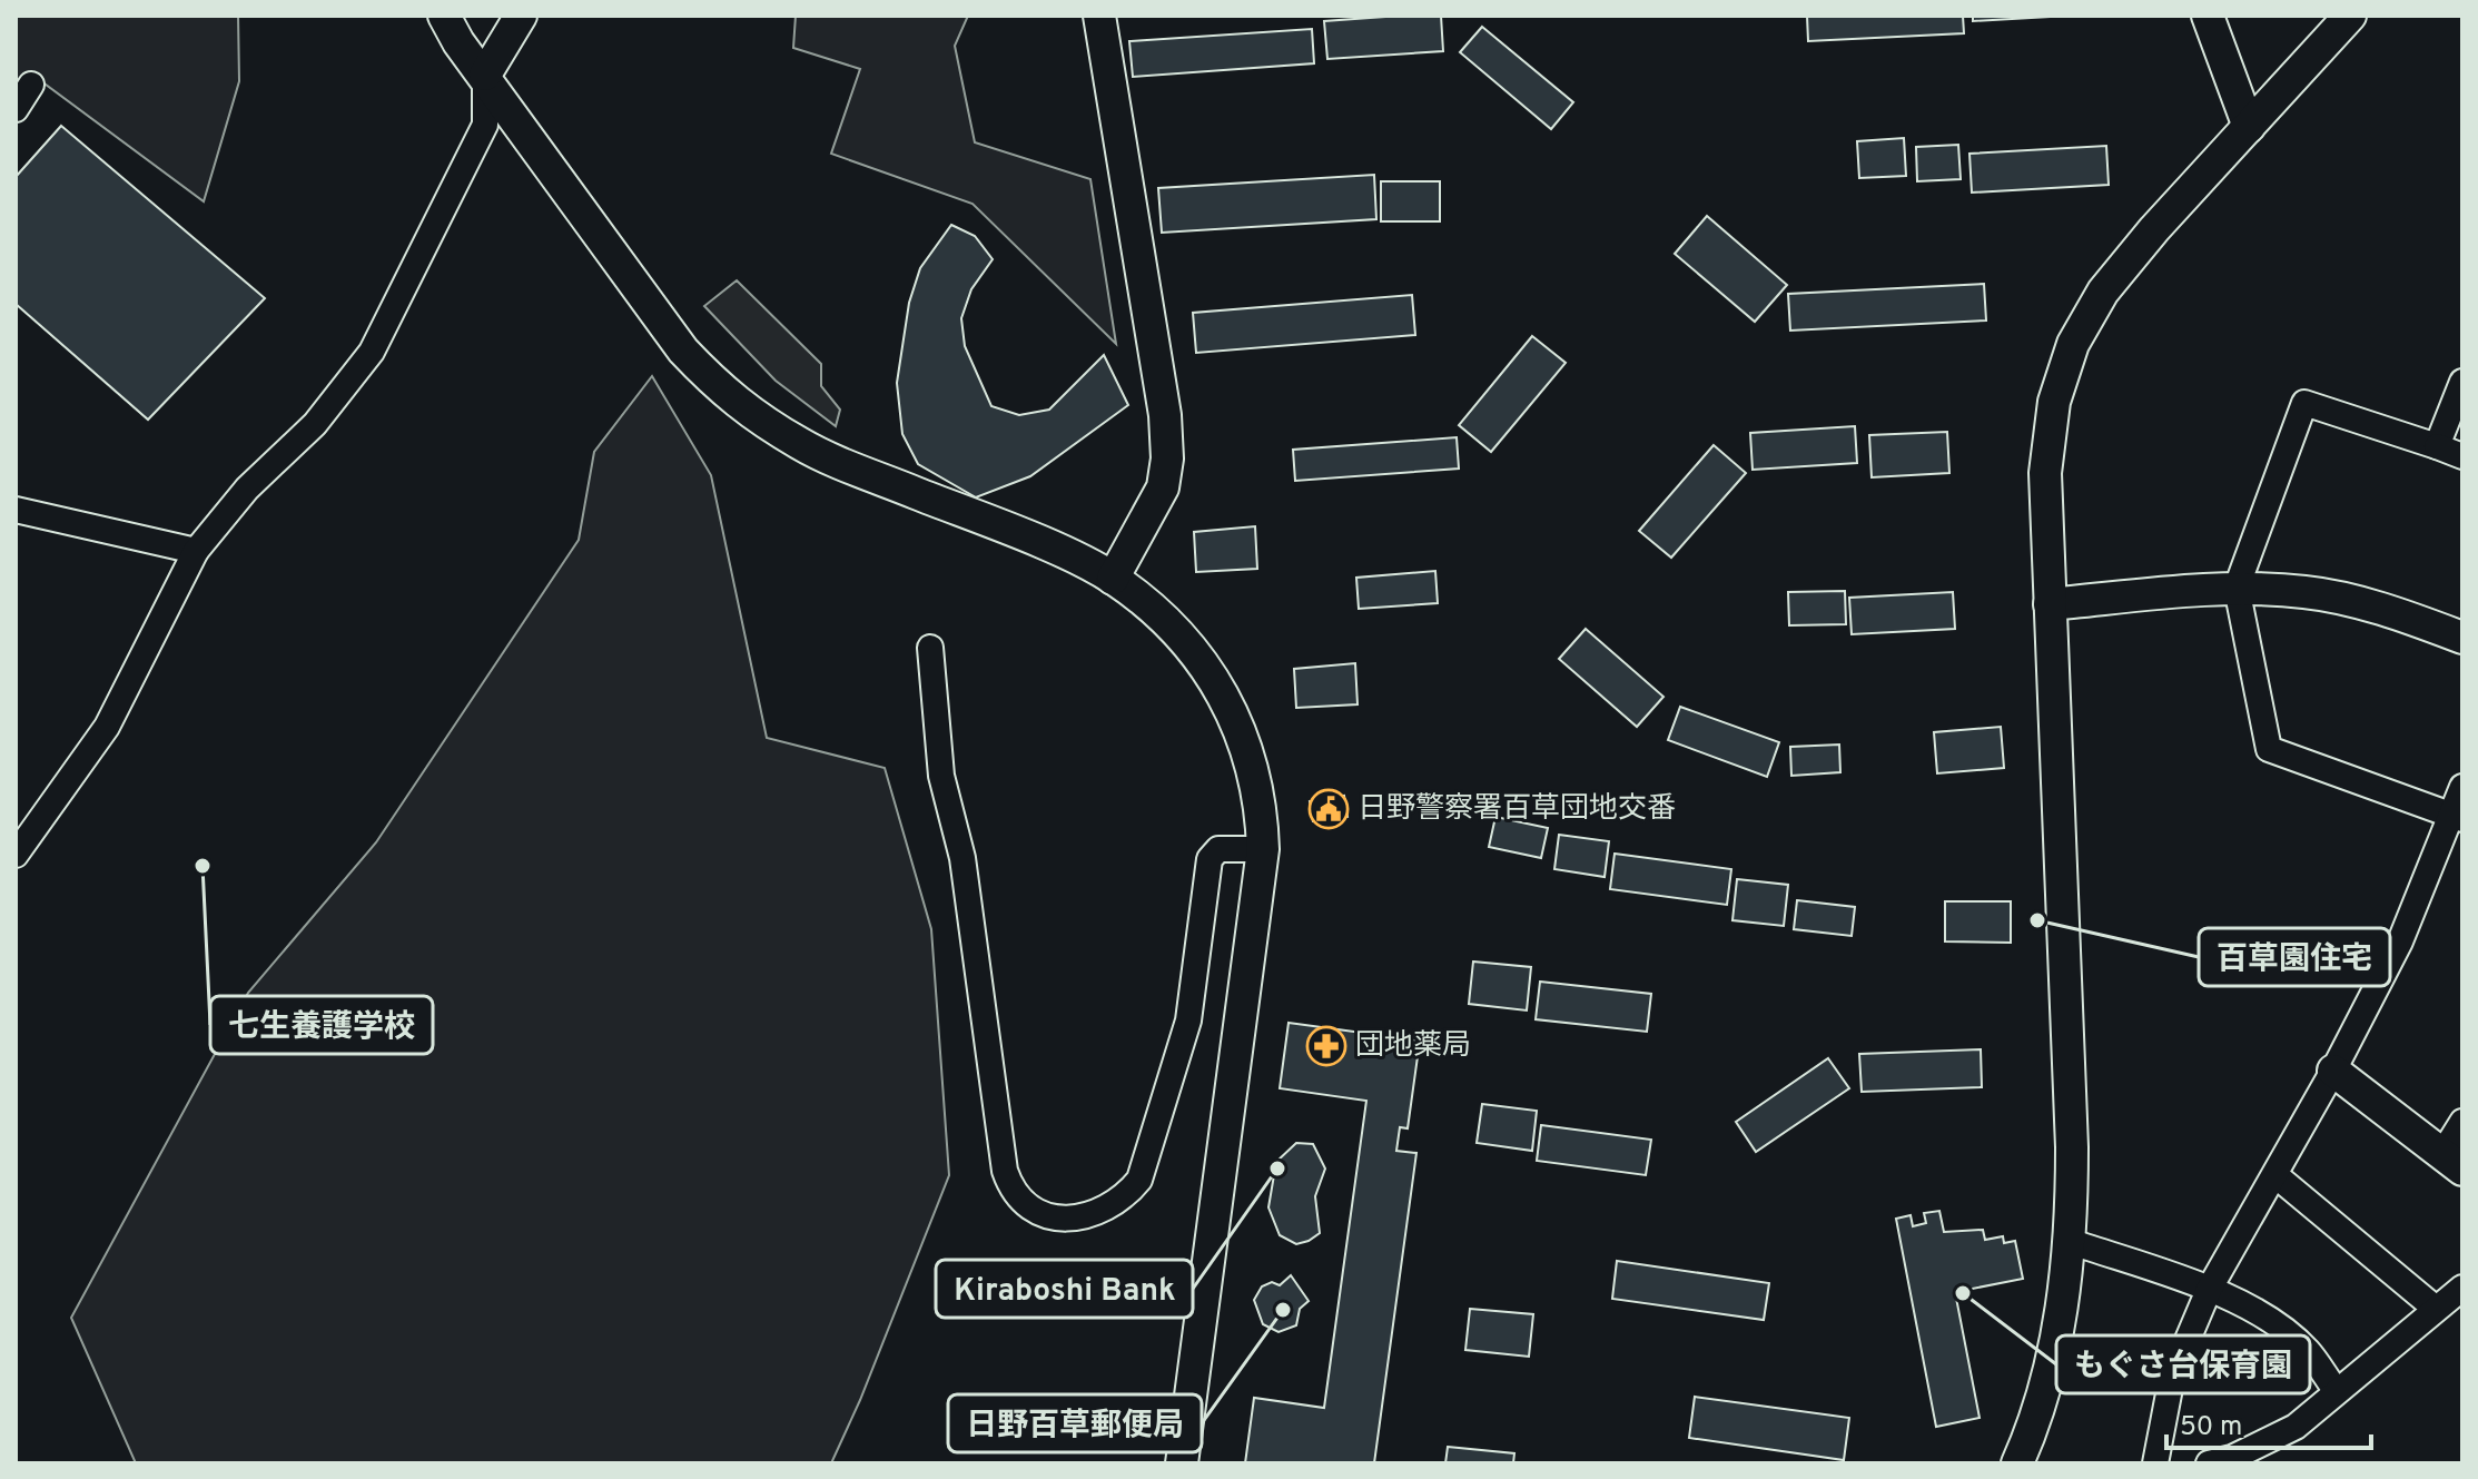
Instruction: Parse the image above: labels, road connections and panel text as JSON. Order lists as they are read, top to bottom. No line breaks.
{"places":{"public building":["日野警察署百草団地交番"],"other":["七生養護学校","百草園住宅","Kiraboshi Bank","もぐさ台保育園","日野百草郵便局"],"pharmacy":["団地薬局"]},"scale_bar":"50 m"}
